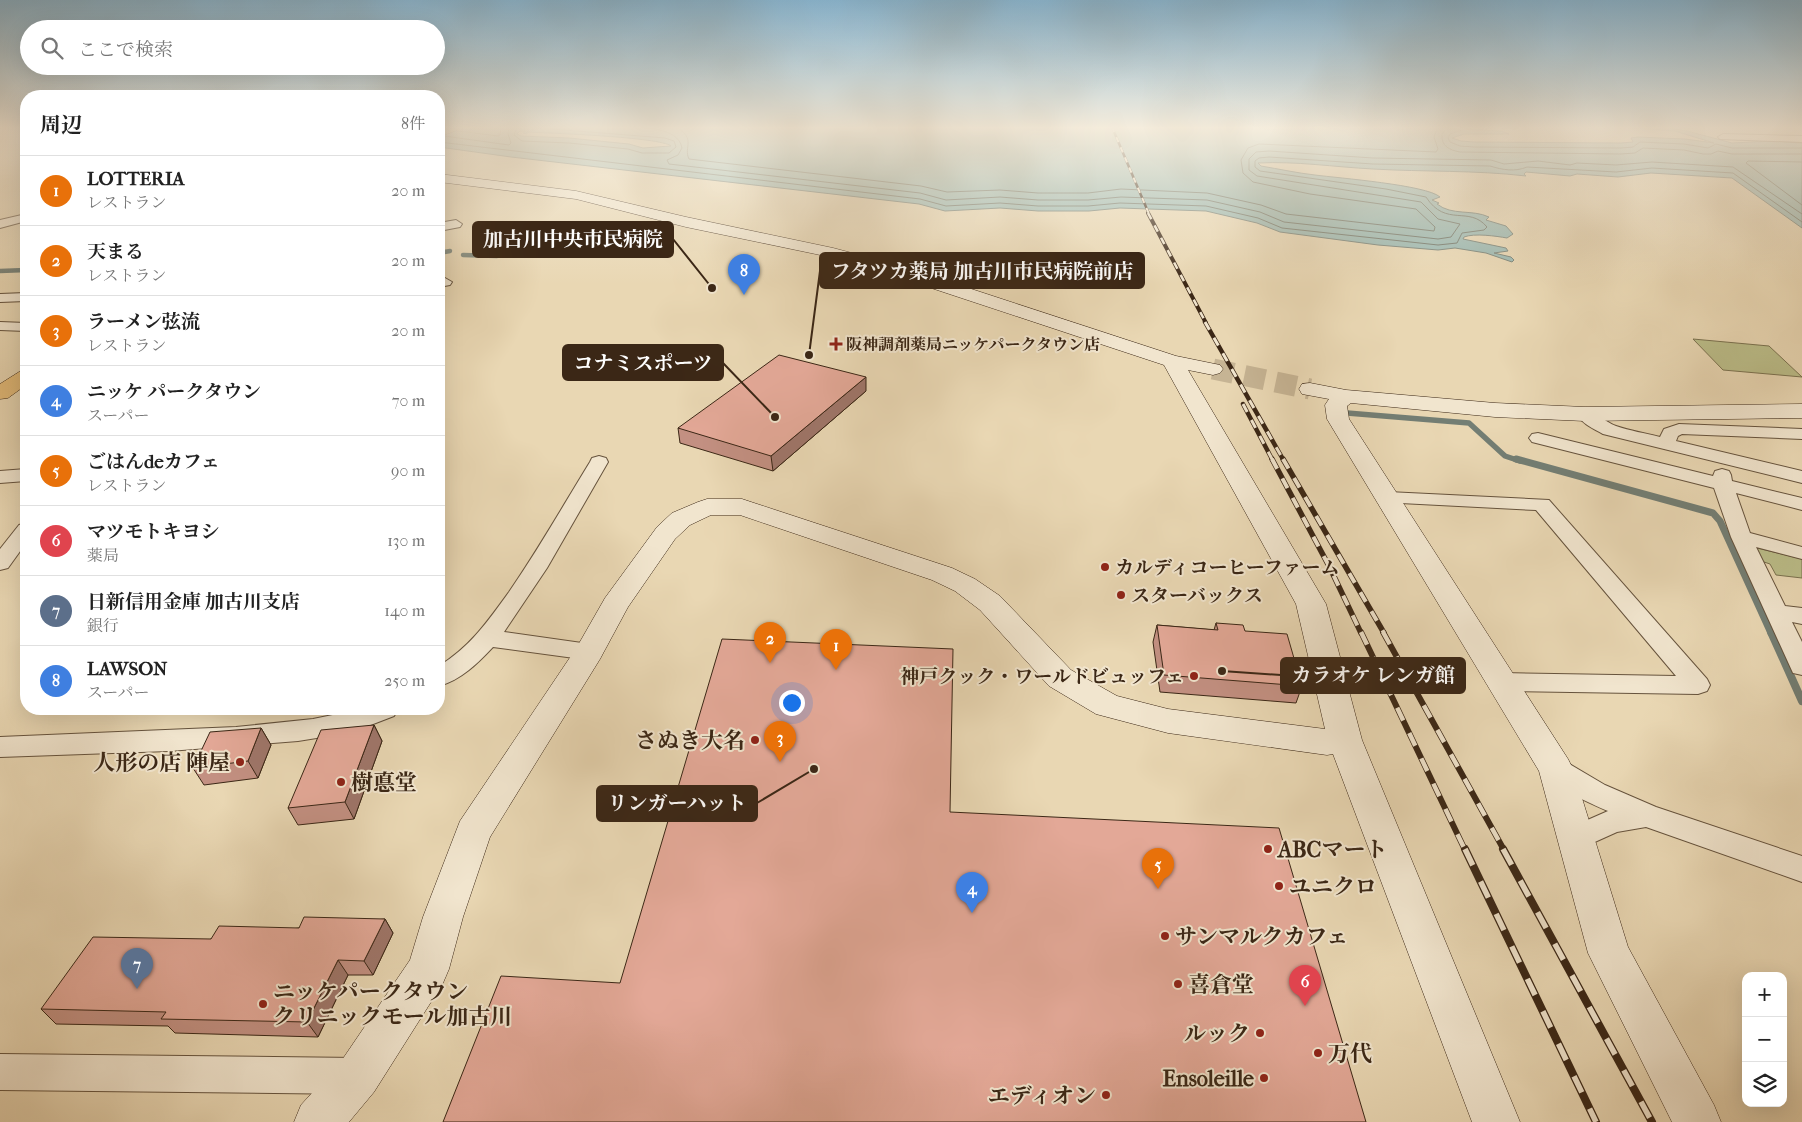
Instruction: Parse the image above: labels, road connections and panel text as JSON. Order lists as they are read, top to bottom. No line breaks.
{"places":{"other":["加古川中央市民病院","フタツカ薬局 加古川市民病院前店","コナミスポーツ","カルディコーヒーファーム","スターバックス","カラオケ レンガ館","神戸クック・ワールドビュッフェ","さぬき大名","人形の店 陣屋","リンガーハット","樹悳堂","ABCマート","ユニクロ","サンマルクカフェ","喜倉堂","ニッケパークタウン クリニックモール加古川","ルック","万代","Ensoleille","エディオン"],"health":["阪神調剤薬局ニッケパークタウン店"]},"page":{"search":"ここで検索","heading":["周辺","8件"],"list":[{"mark":"1","name":"LOTTERIA","note":"レストラン","value":"20 m"},{"mark":"2","name":"天まる","note":"レストラン","value":"20 m"},{"mark":"3","name":"ラーメン弦流","note":"レストラン","value":"20 m"},{"mark":"4","name":"ニッケ パークタウン","note":"スーパー","value":"70 m"},{"mark":"5","name":"ごはんdeカフェ","note":"レストラン","value":"90 m"},{"mark":"6","name":"マツモトキヨシ","note":"薬局","value":"130 m"},{"mark":"7","name":"日新信用金庫 加古川支店","note":"銀行","value":"140 m"},{"mark":"8","name":"LAWSON","note":"スーパー","value":"250 m"}],"pins":["8","2","1","3","5","4","7","6"],"map_buttons":["+","−"]}}
